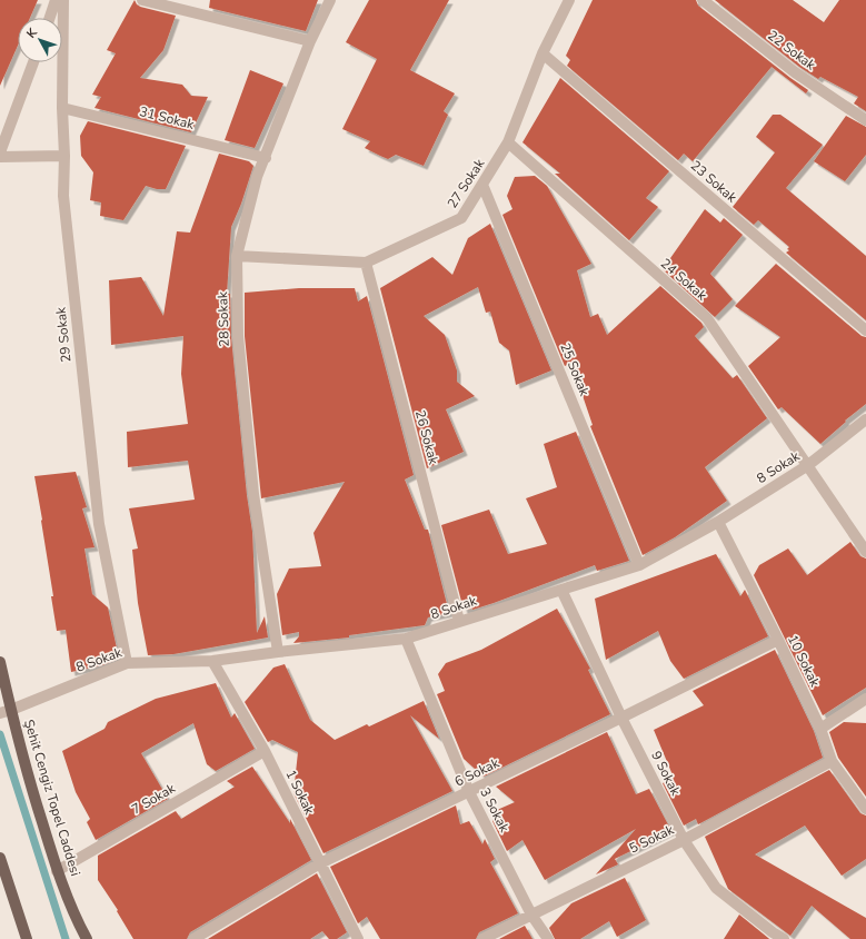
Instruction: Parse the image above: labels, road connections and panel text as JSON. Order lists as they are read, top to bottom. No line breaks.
{"streets":{"main road":["Şehit Cengiz Topel Caddesi"],"street":["22 Sokak","31 Sokak","23 Sokak","27 Sokak","24 Sokak","28 Sokak","29 Sokak","25 Sokak","26 Sokak","8 Sokak","10 Sokak","6 Sokak","9 Sokak","1 Sokak","7 Sokak","3 Sokak","5 Sokak"]},"crossings":[["31 Sokak","28 Sokak"],["31 Sokak","29 Sokak"],["23 Sokak","27 Sokak"],["27 Sokak","24 Sokak"],["27 Sokak","28 Sokak"],["27 Sokak","25 Sokak"],["27 Sokak","26 Sokak"],["24 Sokak","8 Sokak"],["28 Sokak","8 Sokak"],["29 Sokak","8 Sokak"],["25 Sokak","8 Sokak"],["26 Sokak","8 Sokak"],["8 Sokak","10 Sokak"],["8 Sokak","9 Sokak"],["8 Sokak","1 Sokak"],["8 Sokak","Şehit Cengiz Topel Caddesi"],["8 Sokak","3 Sokak"],["10 Sokak","6 Sokak"],["10 Sokak","5 Sokak"],["6 Sokak","9 Sokak"],["6 Sokak","1 Sokak"],["6 Sokak","3 Sokak"],["9 Sokak","5 Sokak"],["1 Sokak","7 Sokak"],["Şehit Cengiz Topel Caddesi","7 Sokak"],["3 Sokak","5 Sokak"]],"north":"top left"}
